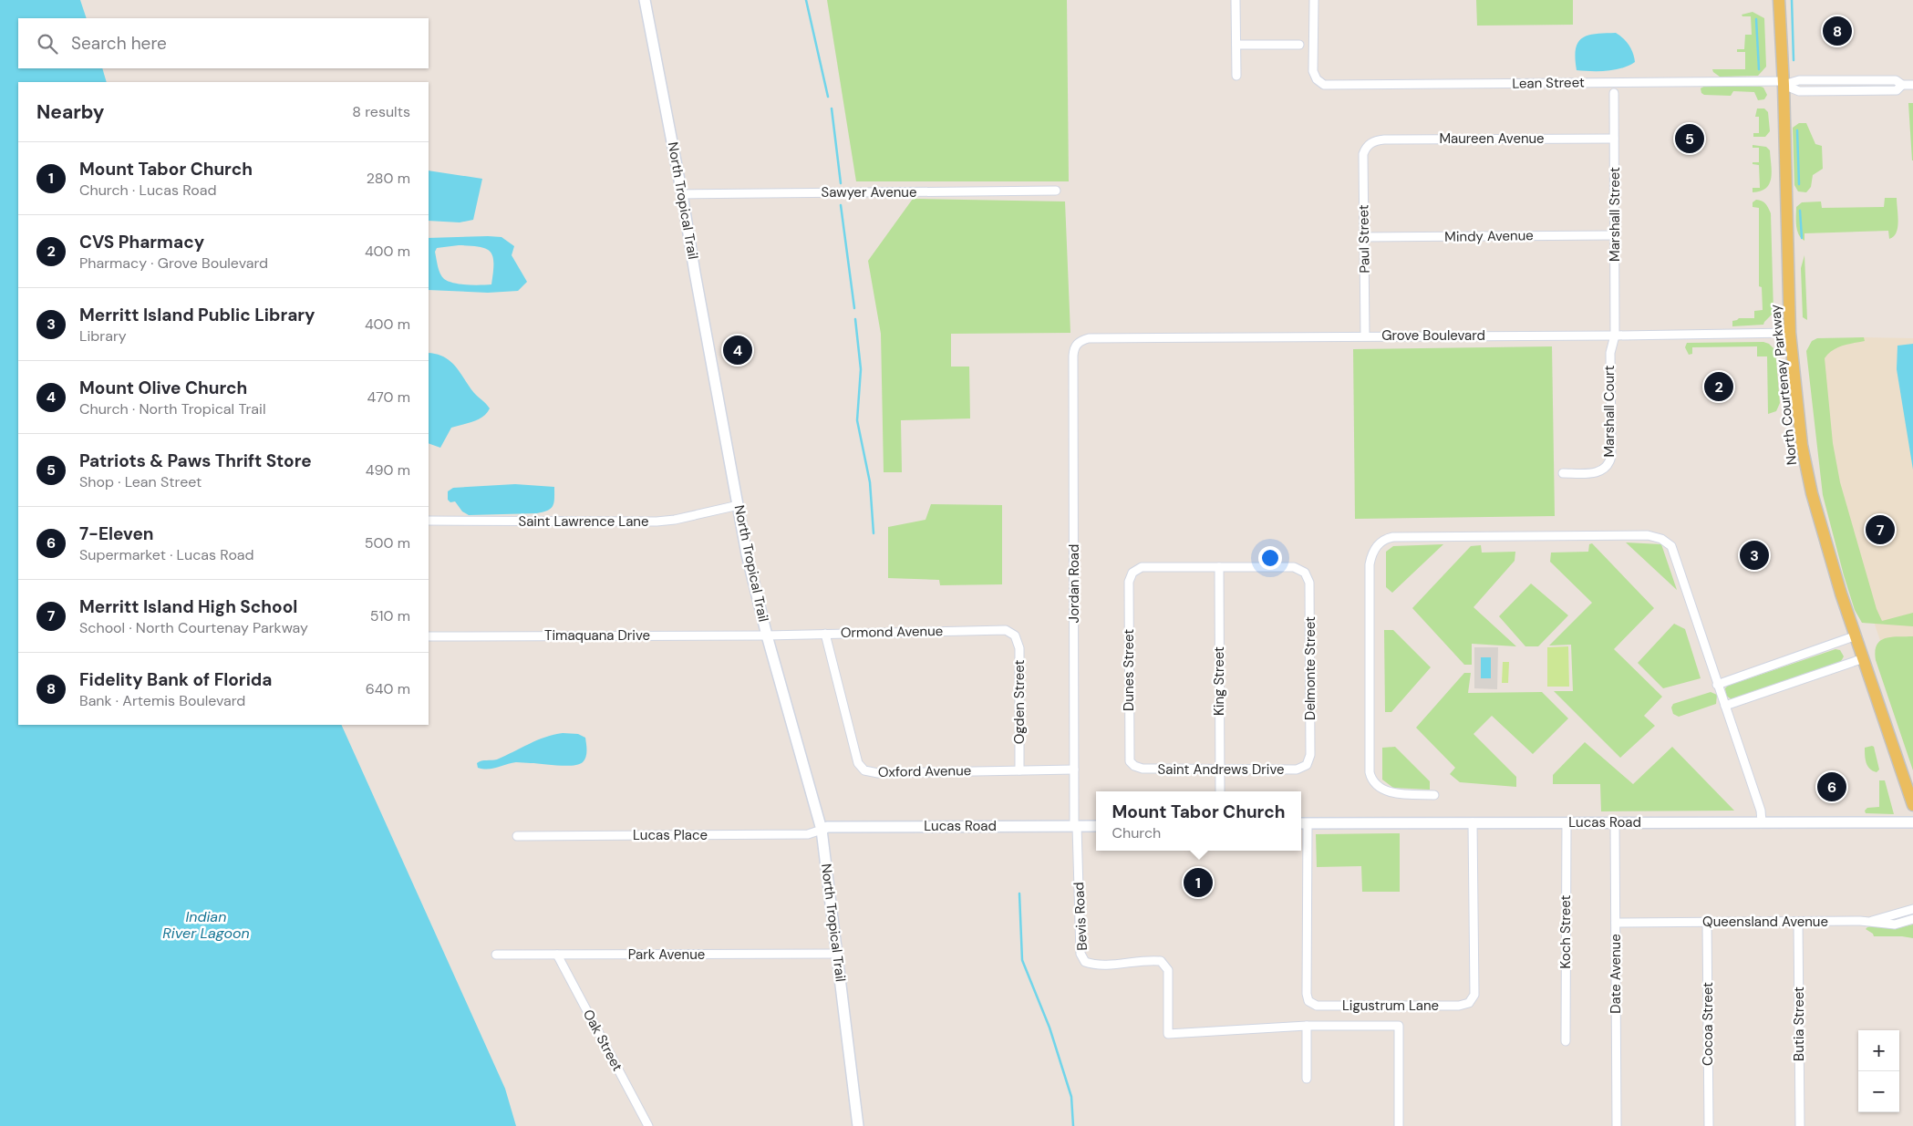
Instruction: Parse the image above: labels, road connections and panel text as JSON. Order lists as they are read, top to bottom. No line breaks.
{"streets":{"main road":["North Courtenay Parkway"],"street":["Lean Street","Maureen Avenue","Sawyer Avenue","North Tropical Trail","Marshall Street","Mindy Avenue","Paul Street","Grove Boulevard","Marshall Court","Saint Lawrence Lane","Jordan Road","Ormond Avenue","Timaquana Drive","Delmonte Street","Dunes Street","King Street","Ogden Street","Saint Andrews Drive","Oxford Avenue","Lucas Road","Lucas Place","Bevis Road","Queensland Avenue","Koch Street","Park Avenue","Date Avenue","Ligustrum Lane","Cocoa Street","Butia Street","Oak Street"]},"crossings":[["Lean Street","North Courtenay Parkway"],["Maureen Avenue","Marshall Street"],["Maureen Avenue","Paul Street"],["Sawyer Avenue","North Tropical Trail"],["North Tropical Trail","Saint Lawrence Lane"],["North Tropical Trail","Ormond Avenue"],["North Tropical Trail","Timaquana Drive"],["North Tropical Trail","Lucas Road"],["North Tropical Trail","Lucas Place"],["North Tropical Trail","Park Avenue"],["Marshall Street","Mindy Avenue"],["Marshall Street","Grove Boulevard"],["Marshall Street","Marshall Court"],["Mindy Avenue","Paul Street"],["Paul Street","Grove Boulevard"],["Grove Boulevard","North Courtenay Parkway"],["Grove Boulevard","Marshall Court"],["Grove Boulevard","Jordan Road"],["Jordan Road","Oxford Avenue"],["Jordan Road","Lucas Road"],["Jordan Road","Bevis Road"],["Ormond Avenue","Timaquana Drive"],["Ormond Avenue","Ogden Street"],["Ormond Avenue","Oxford Avenue"],["Delmonte Street","Dunes Street"],["Delmonte Street","King Street"],["Delmonte Street","Saint Andrews Drive"],["Dunes Street","King Street"],["Dunes Street","Saint Andrews Drive"],["King Street","Saint Andrews Drive"],["Ogden Street","Oxford Avenue"],["Lucas Road","Lucas Place"],["Lucas Road","Bevis Road"],["Lucas Road","Koch Street"],["Lucas Road","Date Avenue"],["Lucas Road","Ligustrum Lane"],["Queensland Avenue","Date Avenue"],["Queensland Avenue","Cocoa Street"],["Queensland Avenue","Butia Street"],["Park Avenue","Oak Street"]],"water":["Indian River Lagoon"],"page":{"pins":["8","5","4","2","7","3","6","1"],"search":"Search here","heading":["Nearby","8 results"],"list":[{"mark":"1","name":"Mount Tabor Church","note":"Church · Lucas Road","value":"280 m"},{"mark":"2","name":"CVS Pharmacy","note":"Pharmacy · Grove Boulevard","value":"400 m"},{"mark":"3","name":"Merritt Island Public Library","note":"Library","value":"400 m"},{"mark":"4","name":"Mount Olive Church","note":"Church · North Tropical Trail","value":"470 m"},{"mark":"5","name":"Patriots & Paws Thrift Store","note":"Shop · Lean Street","value":"490 m"},{"mark":"6","name":"7-Eleven","note":"Supermarket · Lucas Road","value":"500 m"},{"mark":"7","name":"Merritt Island High School","note":"School · North Courtenay Parkway","value":"510 m"},{"mark":"8","name":"Fidelity Bank of Florida","note":"Bank · Artemis Boulevard","value":"640 m"}],"popup":["Mount Tabor Church","Church"],"map_buttons":["+","−"]}}
